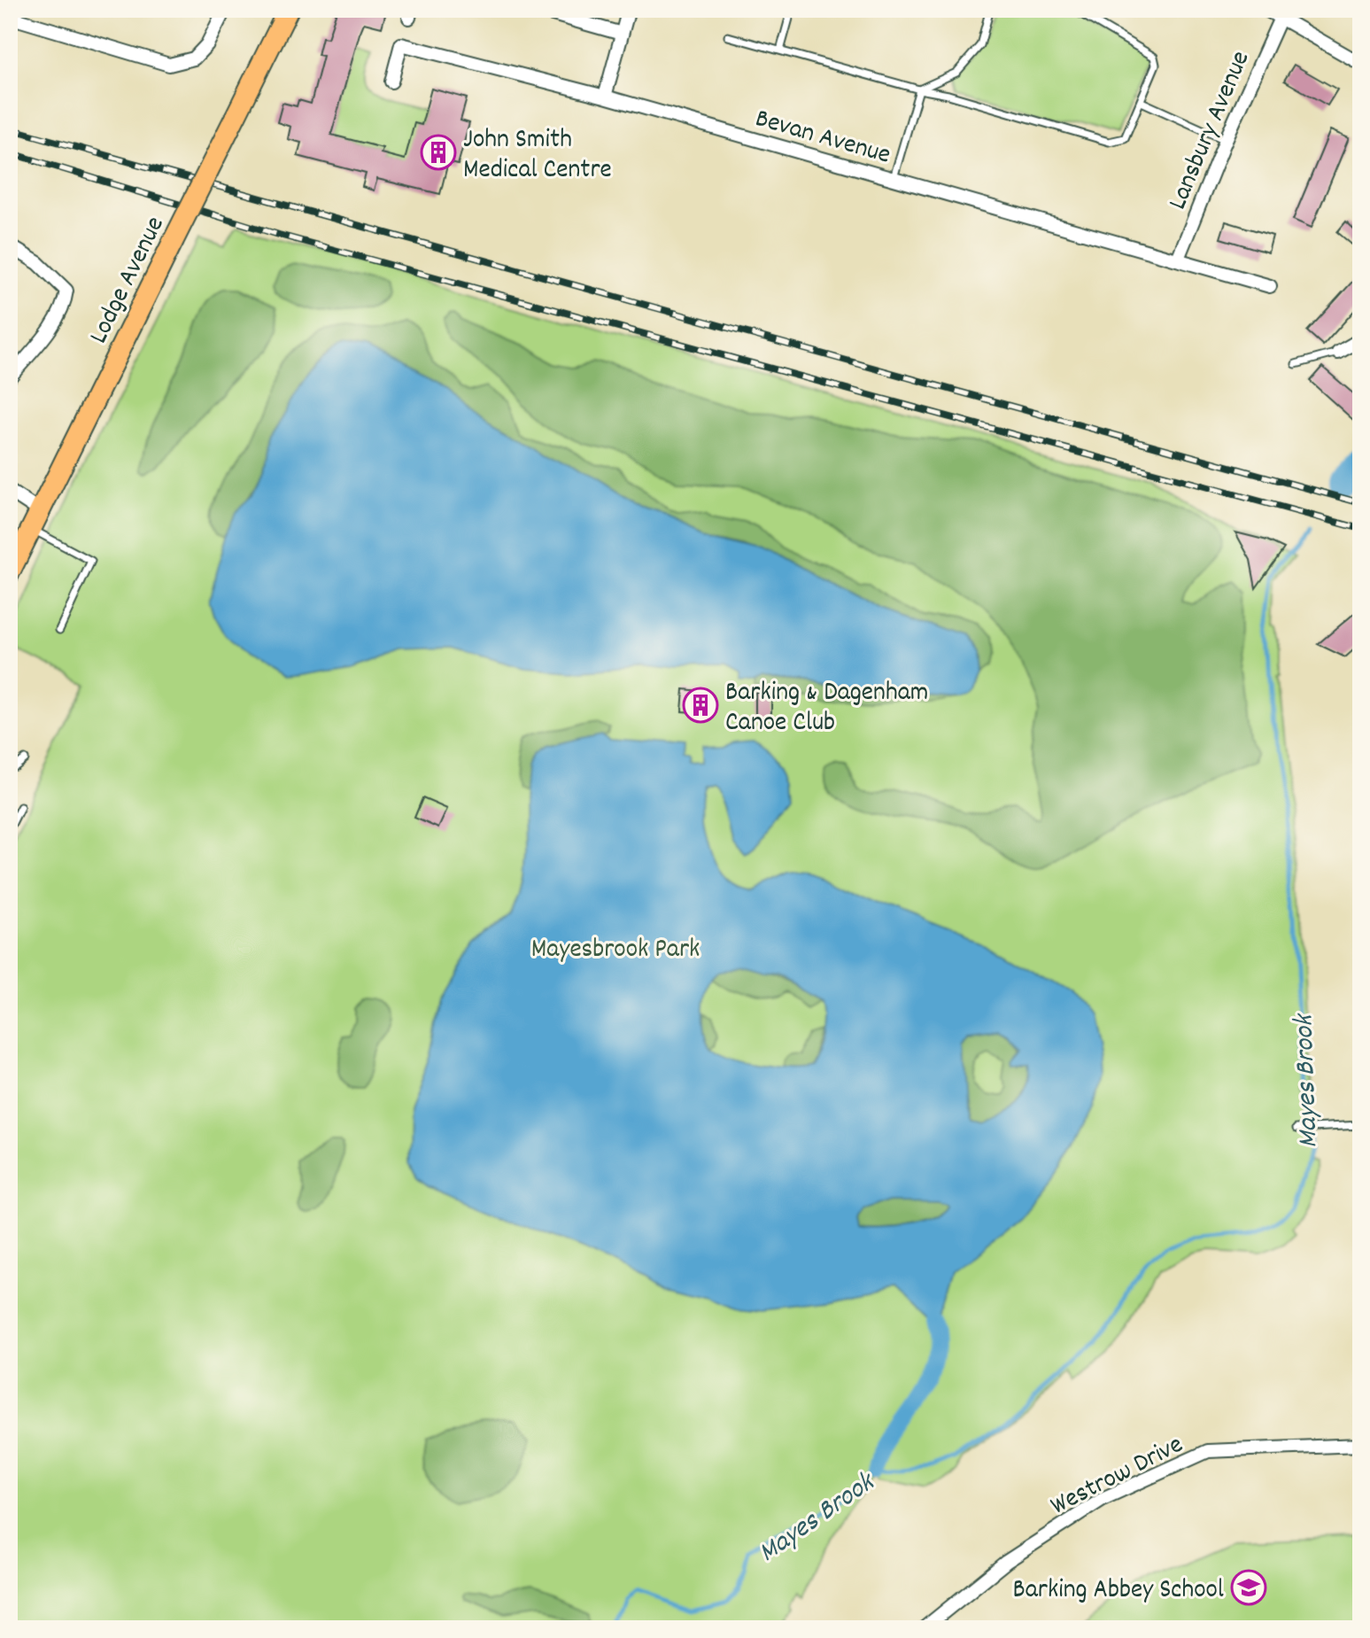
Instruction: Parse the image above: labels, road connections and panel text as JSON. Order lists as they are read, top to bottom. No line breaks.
{"streets":{"main road":["Lodge Avenue"],"street":["Lansbury Avenue","Bevan Avenue","Westrow Drive"]},"crossings":[["Lansbury Avenue","Bevan Avenue"]],"water":["Mayes Brook"],"parks":["Mayesbrook Park"],"places":{"building":["John Smith Medical Centre","Barking & Dagenham Canoe Club"],"school or university":["Barking Abbey School"]}}
